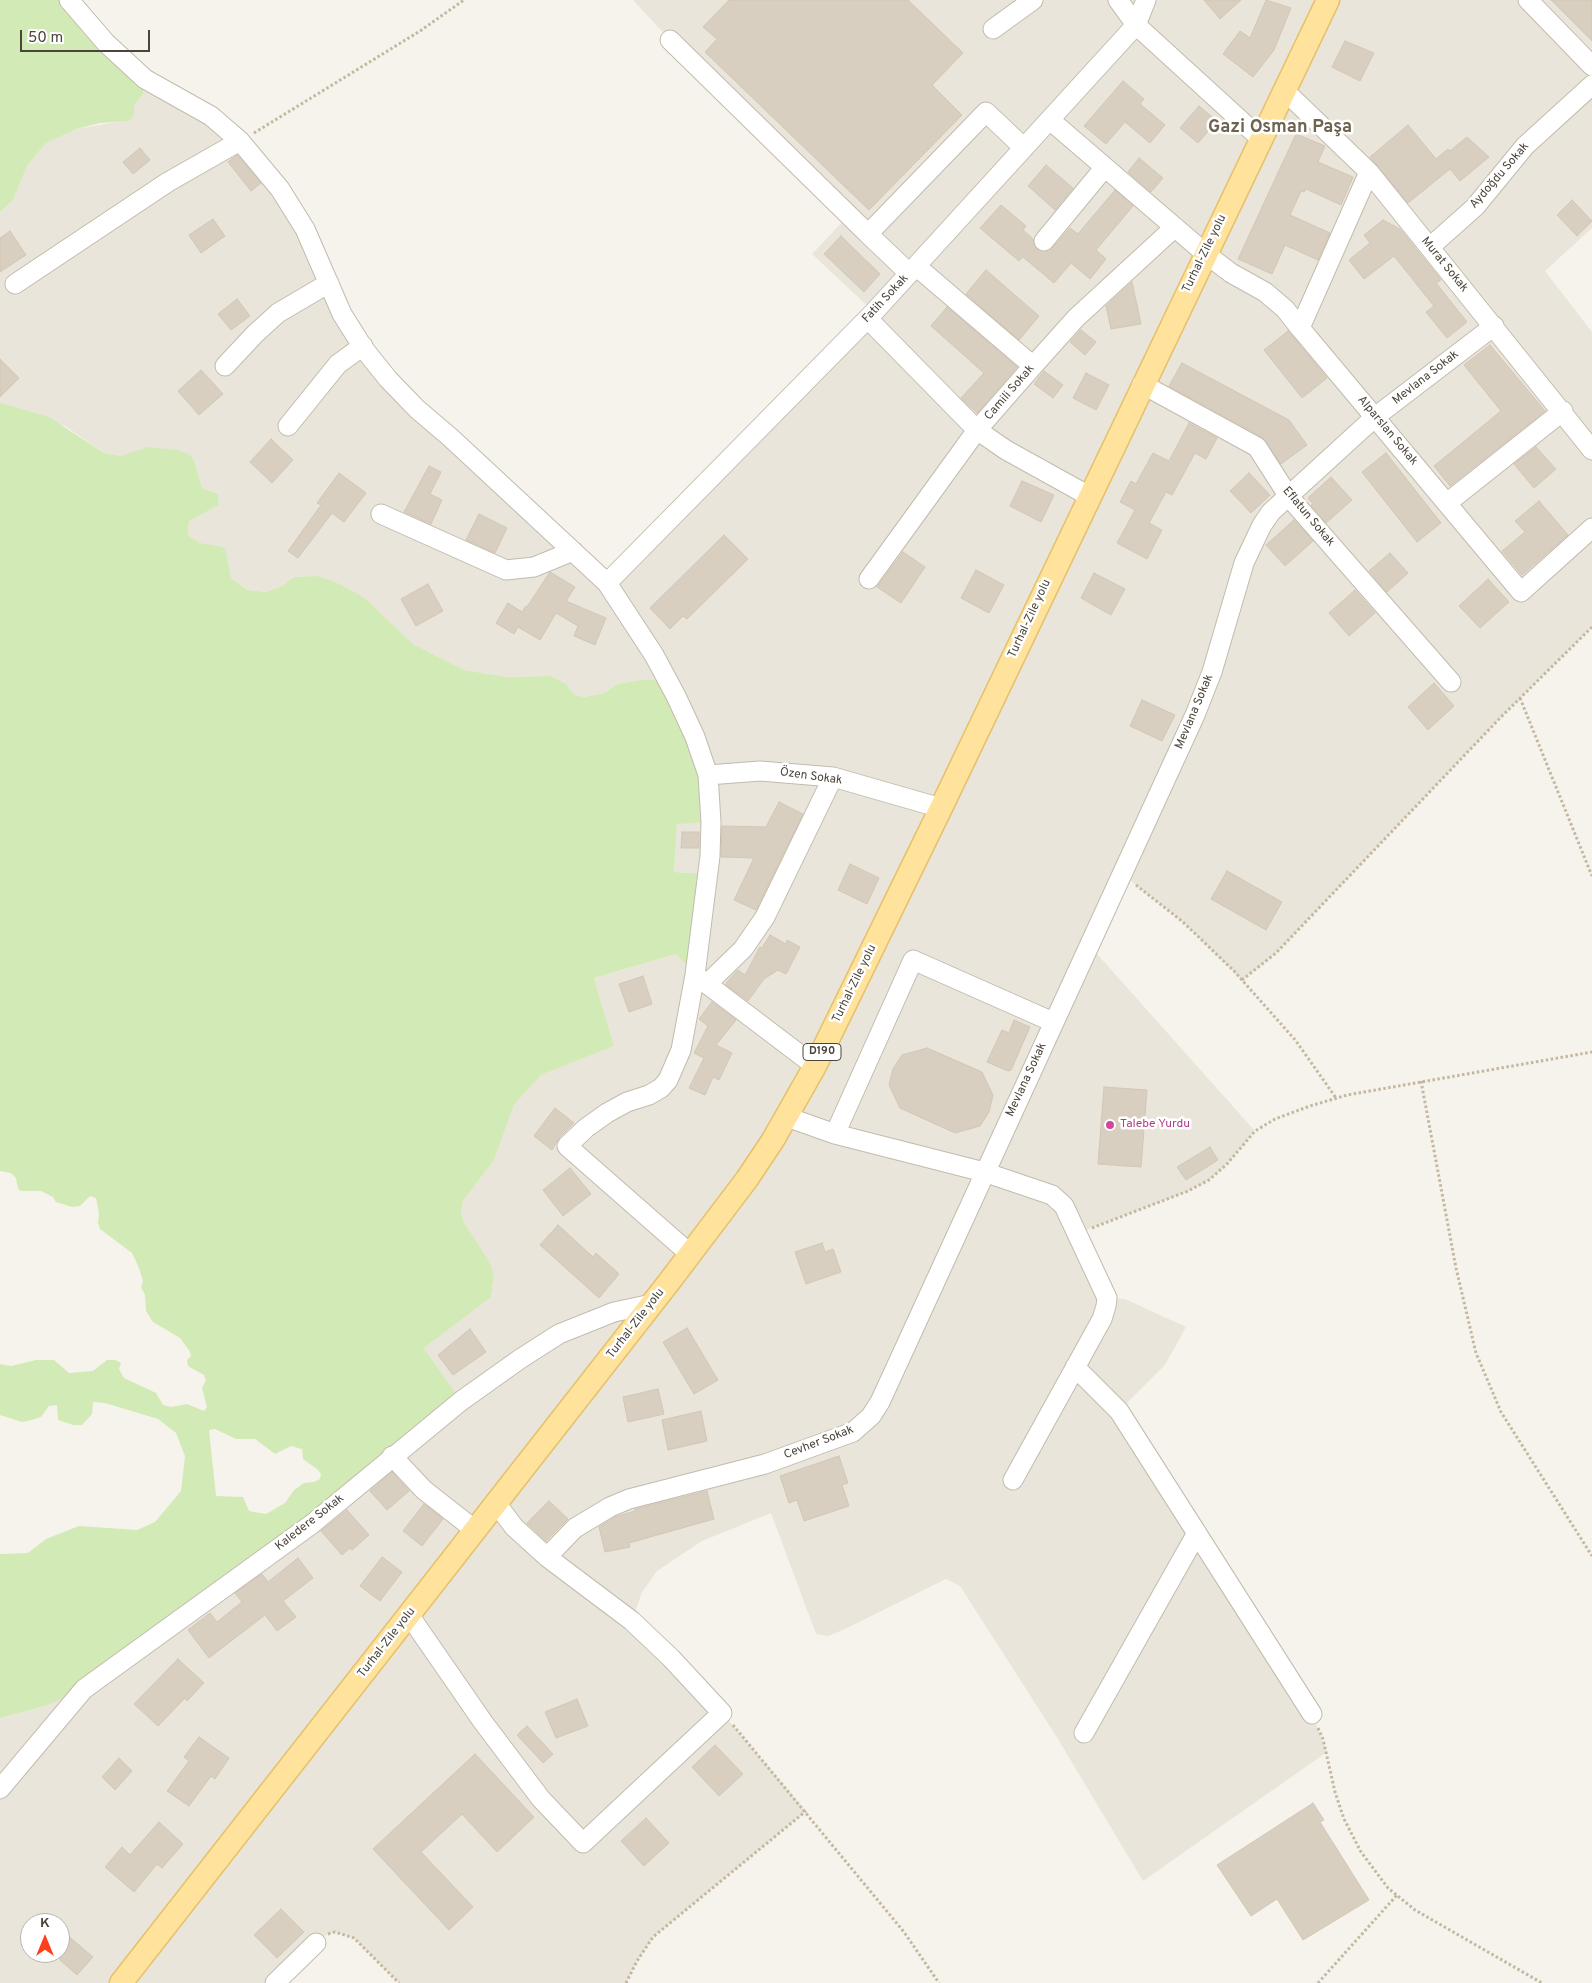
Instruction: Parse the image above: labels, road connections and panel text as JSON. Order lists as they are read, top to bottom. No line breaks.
{"streets":{"main road":["Turhal-Zile yolu","D190"],"street":["Aydoğdu Sokak","Murat Sokak","Fatih Sokak","Mevlana Sokak","Camili Sokak","Alparslan Sokak","Eflatun Sokak","Özen Sokak","Cevher Sokak","Kaledere Sokak"]},"crossings":[["Aydoğdu Sokak","Murat Sokak"],["Turhal-Zile yolu","Murat Sokak"],["Turhal-Zile yolu","Alparslan Sokak"],["Turhal-Zile yolu","Eflatun Sokak"],["Turhal-Zile yolu","Özen Sokak"],["Turhal-Zile yolu","Kaledere Sokak"],["Murat Sokak","Mevlana Sokak"],["Fatih Sokak","Alparslan Sokak"],["Mevlana Sokak","Alparslan Sokak"],["Mevlana Sokak","Eflatun Sokak"],["Mevlana Sokak","Cevher Sokak"],["Camili Sokak","Alparslan Sokak"]],"districts":["Gazi Osman Paşa"],"places":["Talebe Yurdu"],"scale_bar":"50 m","north":"top"}
